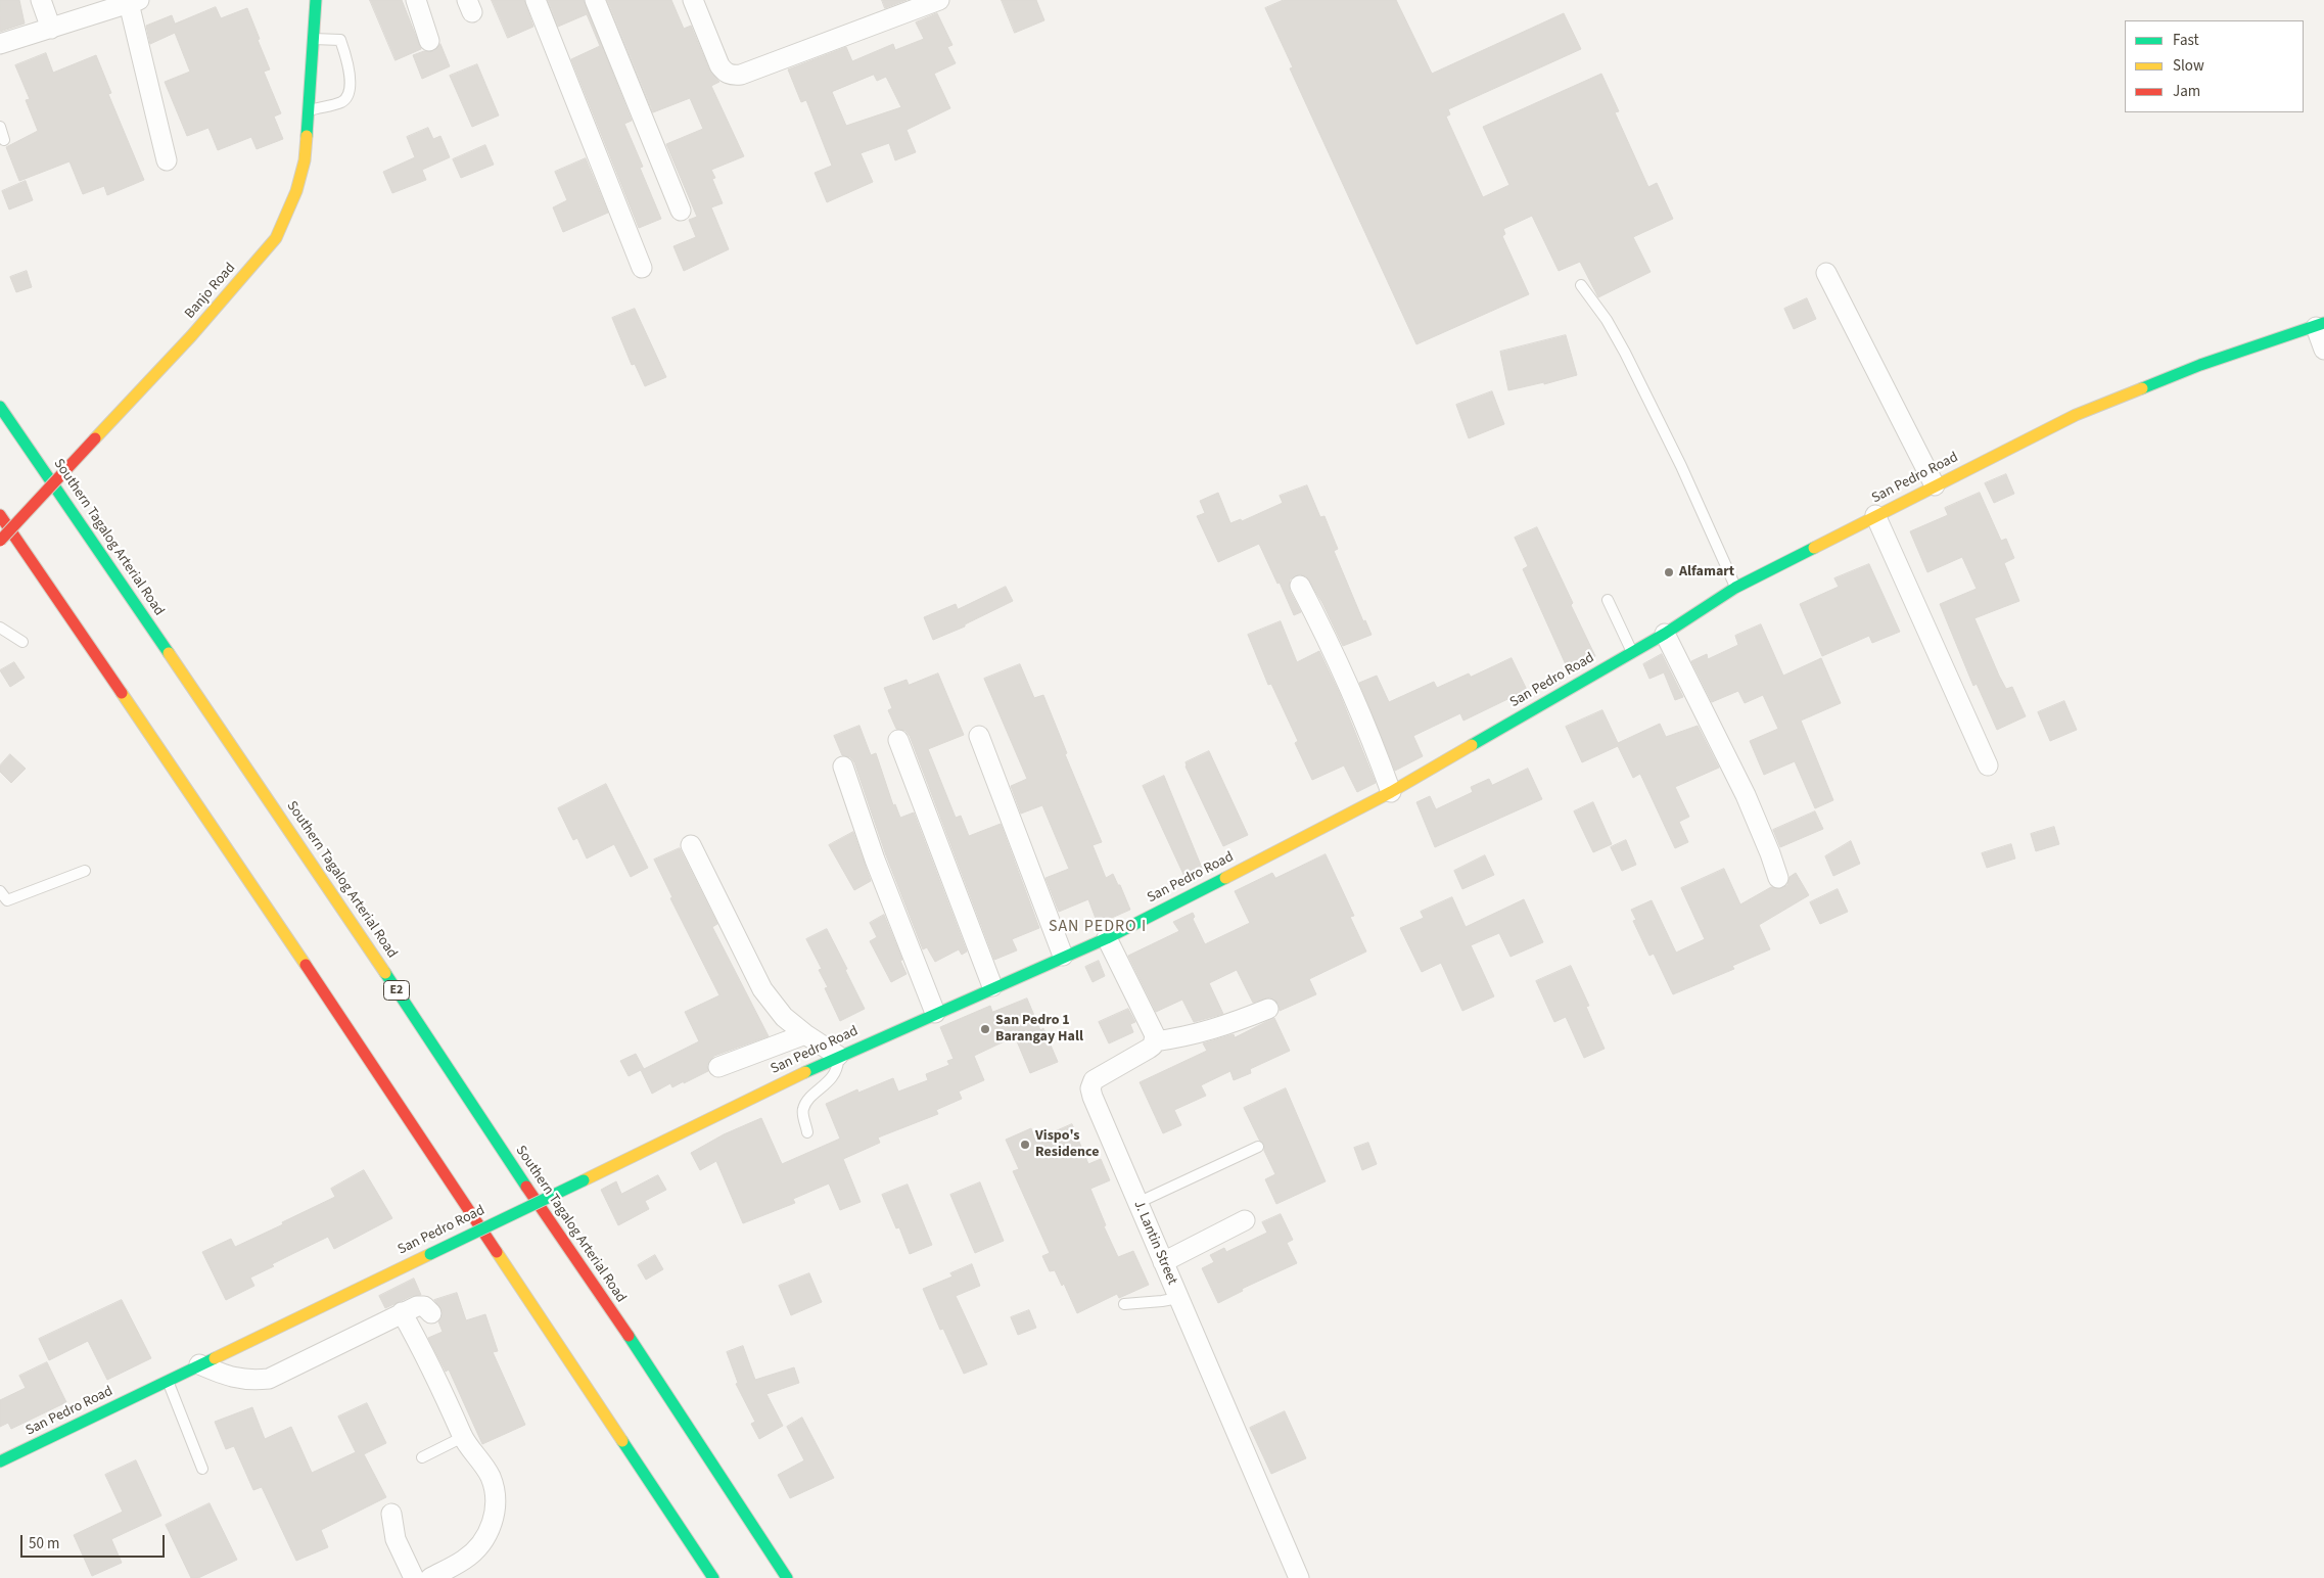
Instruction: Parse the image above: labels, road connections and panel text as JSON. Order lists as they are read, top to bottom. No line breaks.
{"streets":{"main road":["Banjo Road","San Pedro Road","Southern Tagalog Arterial Road","E2"],"street":["J. Lantin Street"]},"districts":["SAN PEDRO I"],"places":["Alfamart","San Pedro 1 Barangay Hall","Vispo's Residence"],"legend":["Fast","Slow","Jam"],"scale_bar":"50 m"}
